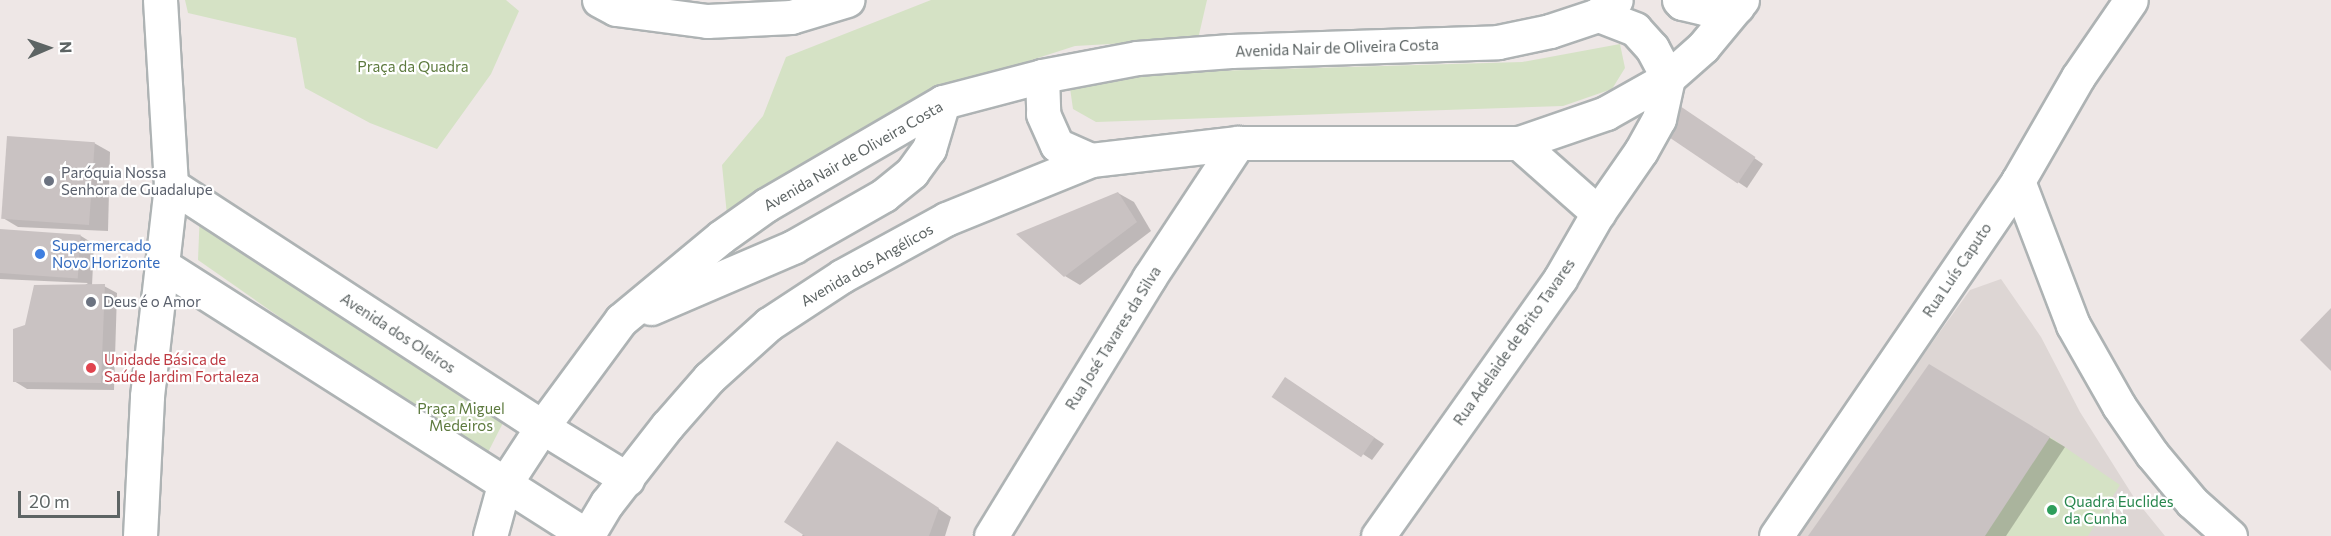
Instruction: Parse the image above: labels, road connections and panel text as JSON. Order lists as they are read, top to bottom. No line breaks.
{"streets":{"street":["Avenida Nair de Oliveira Costa","Avenida dos Angélicos","Rua Luís Caputo","Avenida dos Oleiros","Rua José Tavares da Silva","Rua Adelaide de Brito Tavares"]},"crossings":[["Avenida Nair de Oliveira Costa","Avenida dos Oleiros"],["Avenida dos Angélicos","Avenida dos Oleiros"],["Avenida dos Angélicos","Rua José Tavares da Silva"]],"parks":["Praça da Quadra","Praça Miguel Medeiros"],"places":["Paróquia Nossa Senhora de Guadalupe","Supermercado Novo Horizonte","Deus é o Amor","Unidade Básica de Saúde Jardim Fortaleza","Quadra Euclides da Cunha"],"scale_bar":"20 m","north":"right"}
